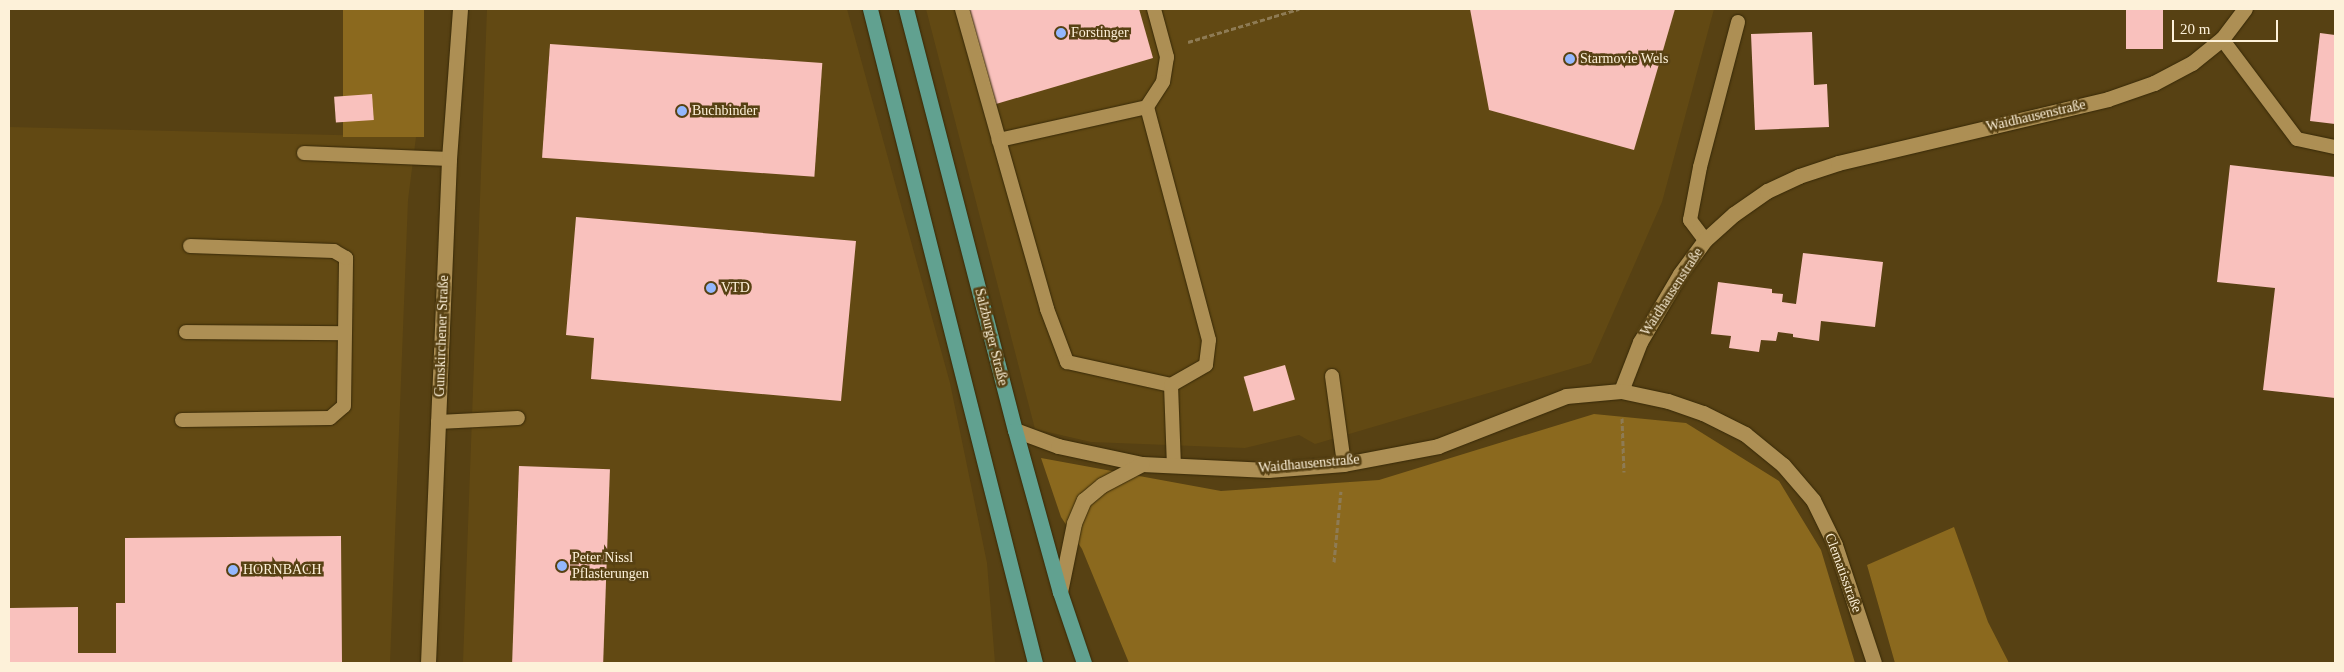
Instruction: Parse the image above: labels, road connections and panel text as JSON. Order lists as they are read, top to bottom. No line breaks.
{"streets":{"main road":["Salzburger Straße"],"street":["Waidhausenstraße","Gunskirchener Straße","Clematisstraße"]},"crossings":[["Waidhausenstraße","Salzburger Straße"],["Waidhausenstraße","Clematisstraße"]],"places":["Forstinger","Starmovie Wels","Buchbinder","VTD","Peter Nissl Pflasterungen","HORNBACH"],"scale_bar":"20 m"}
